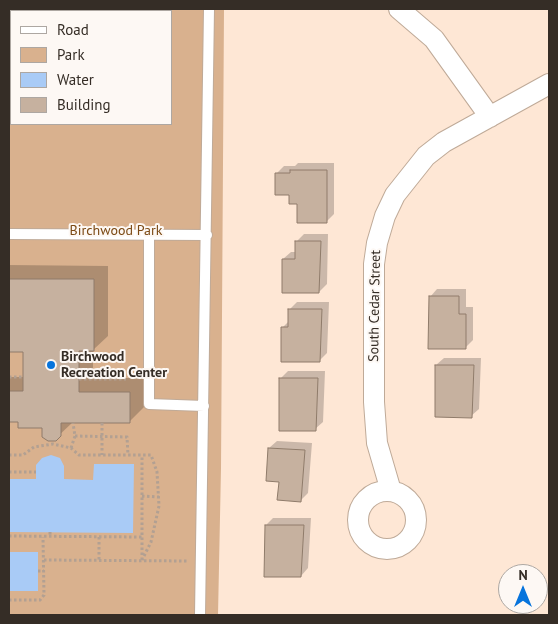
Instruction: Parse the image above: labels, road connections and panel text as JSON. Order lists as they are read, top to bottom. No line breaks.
{"streets":{"street":["South Cedar Street"]},"parks":["Birchwood Park"],"places":["Birchwood Recreation Center"],"legend":["Road","Park","Water","Building"],"north":"top"}
